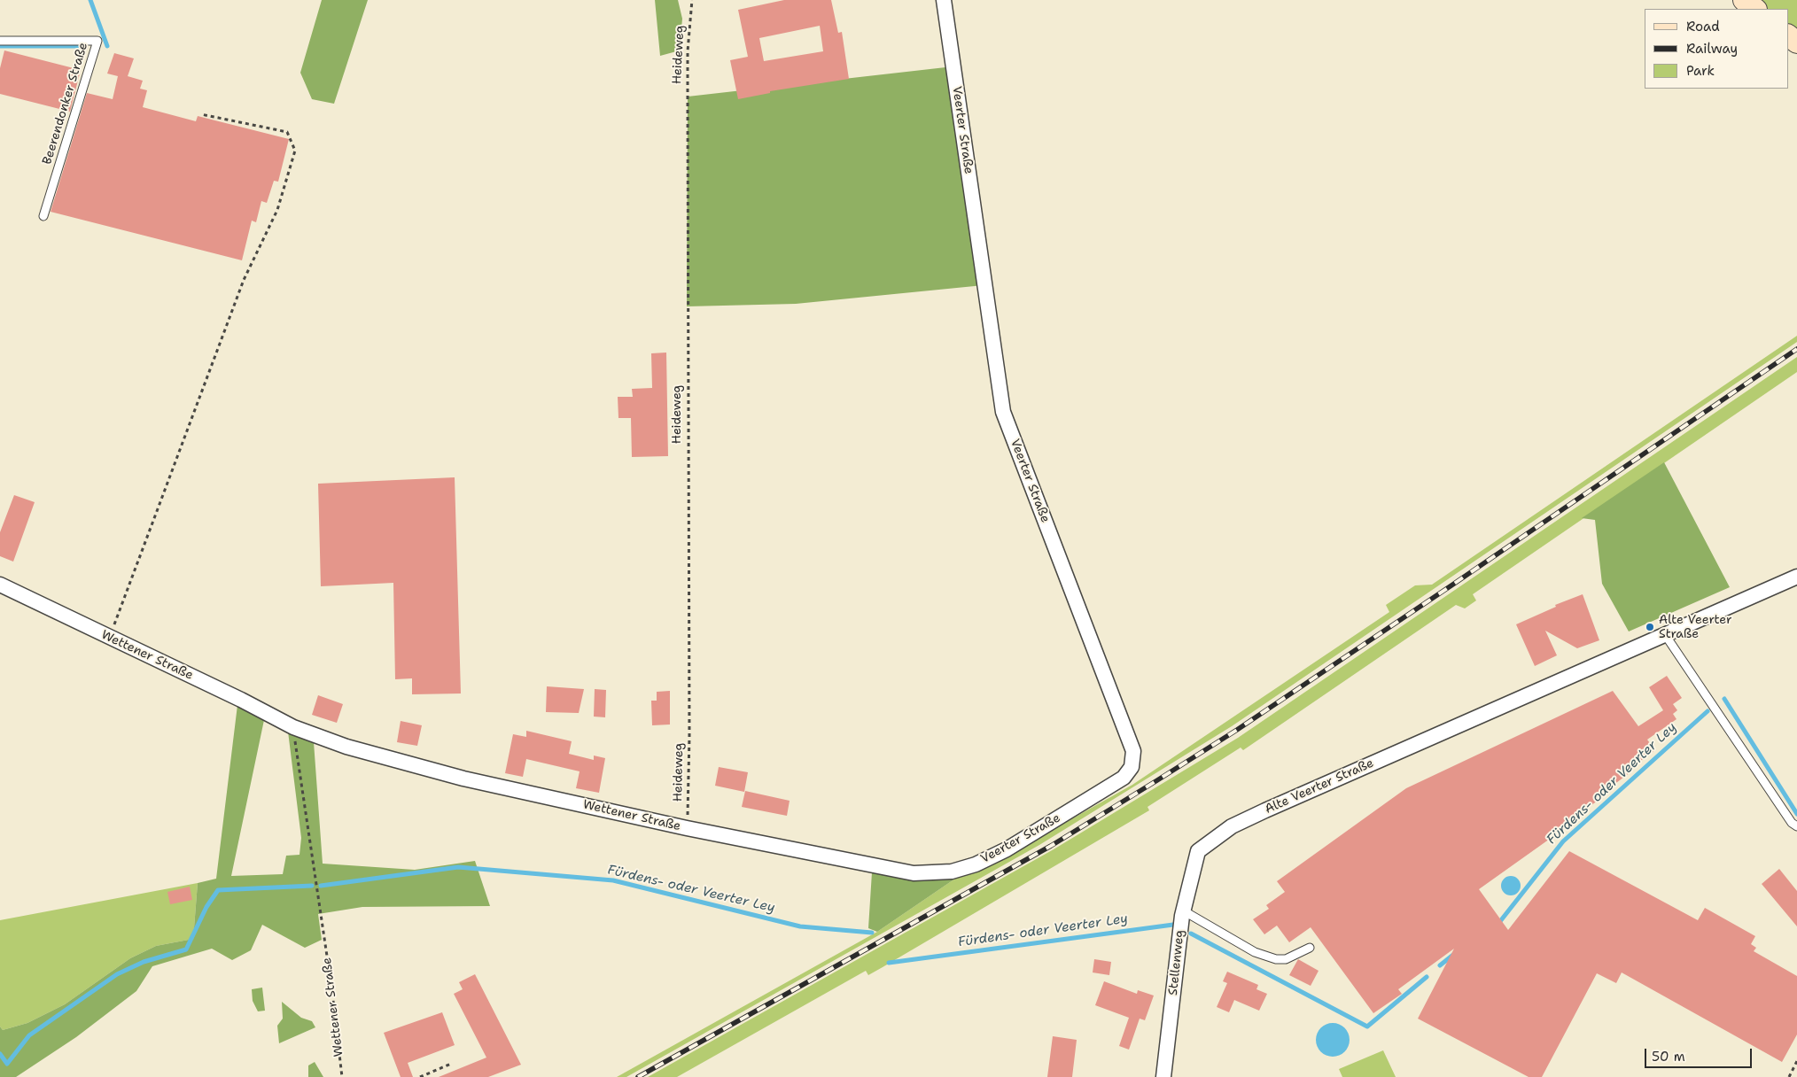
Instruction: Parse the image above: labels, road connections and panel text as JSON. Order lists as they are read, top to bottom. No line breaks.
{"streets":{"street":["Veerter Straße","Wettener Straße","Alte Veerter Straße","Stellenweg"],"lane":["Beerendonker Straße"],"path":["Heideweg"]},"crossings":[["Heideweg","Wettener Straße"],["Veerter Straße","Wettener Straße"],["Alte Veerter Straße","Stellenweg"]],"water":["Fürdens- oder Veerter Ley"],"places":["Alte Veerter Straße"],"legend":["Road","Railway","Park"],"scale_bar":"50 m"}
